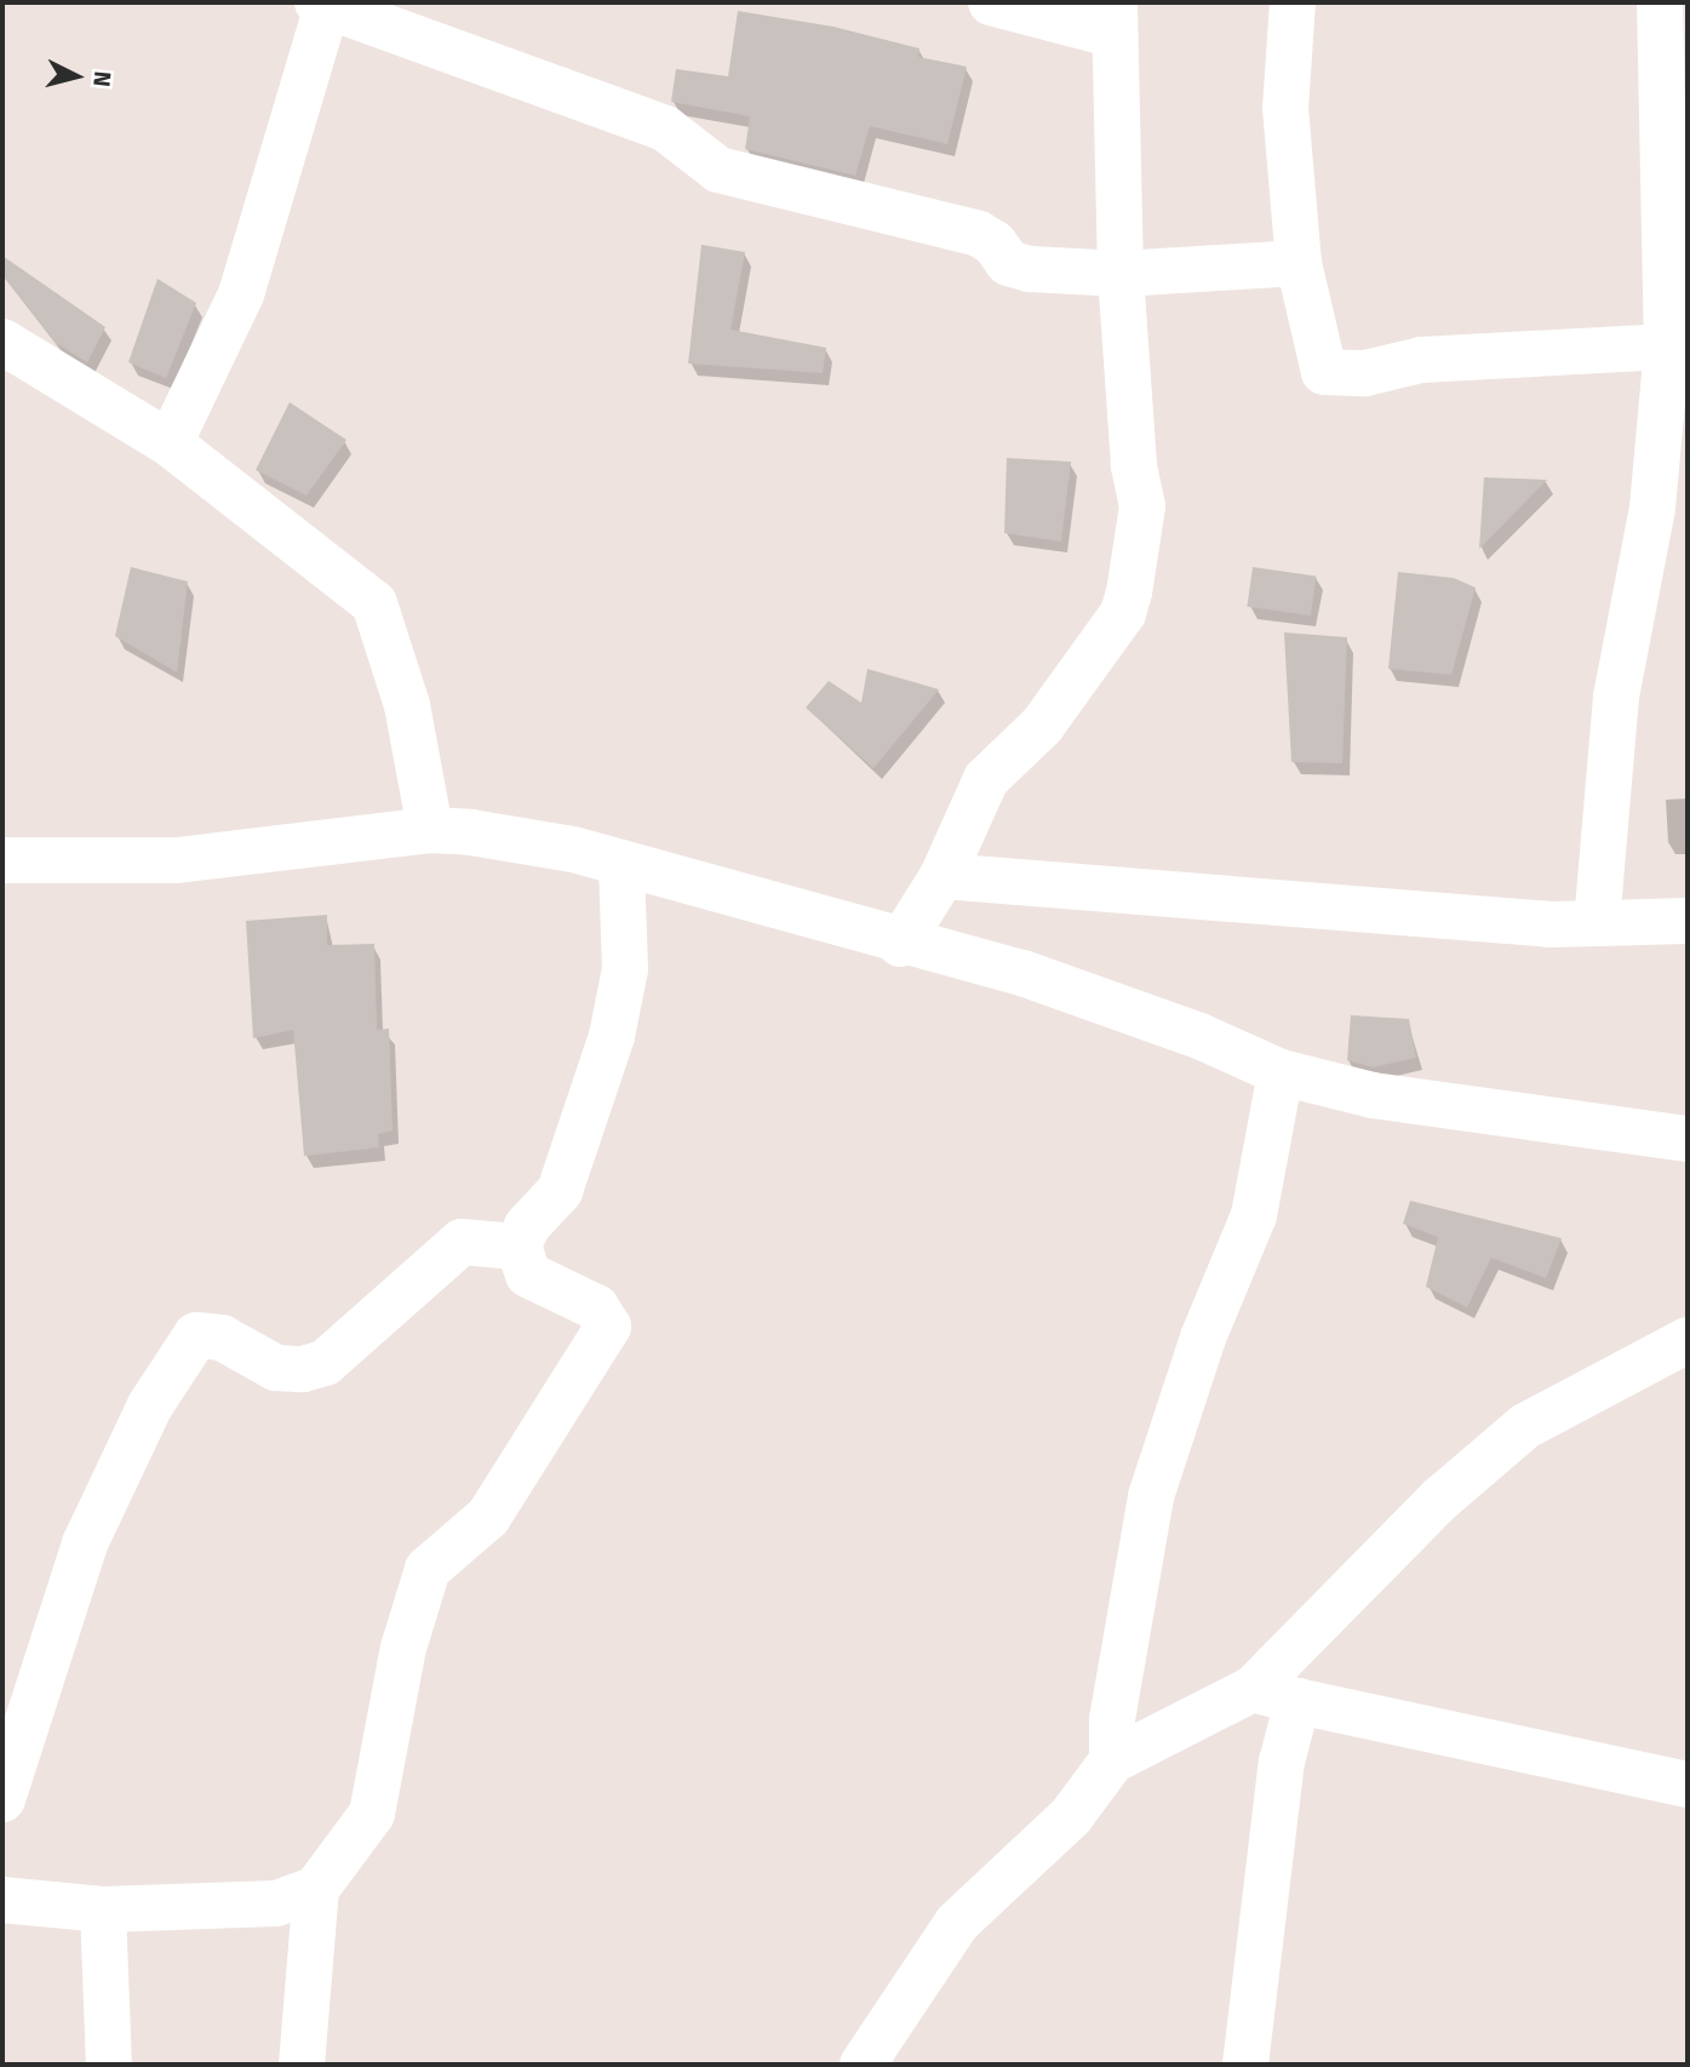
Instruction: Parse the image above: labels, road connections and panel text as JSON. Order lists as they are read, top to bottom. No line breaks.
{"north":"right"}
